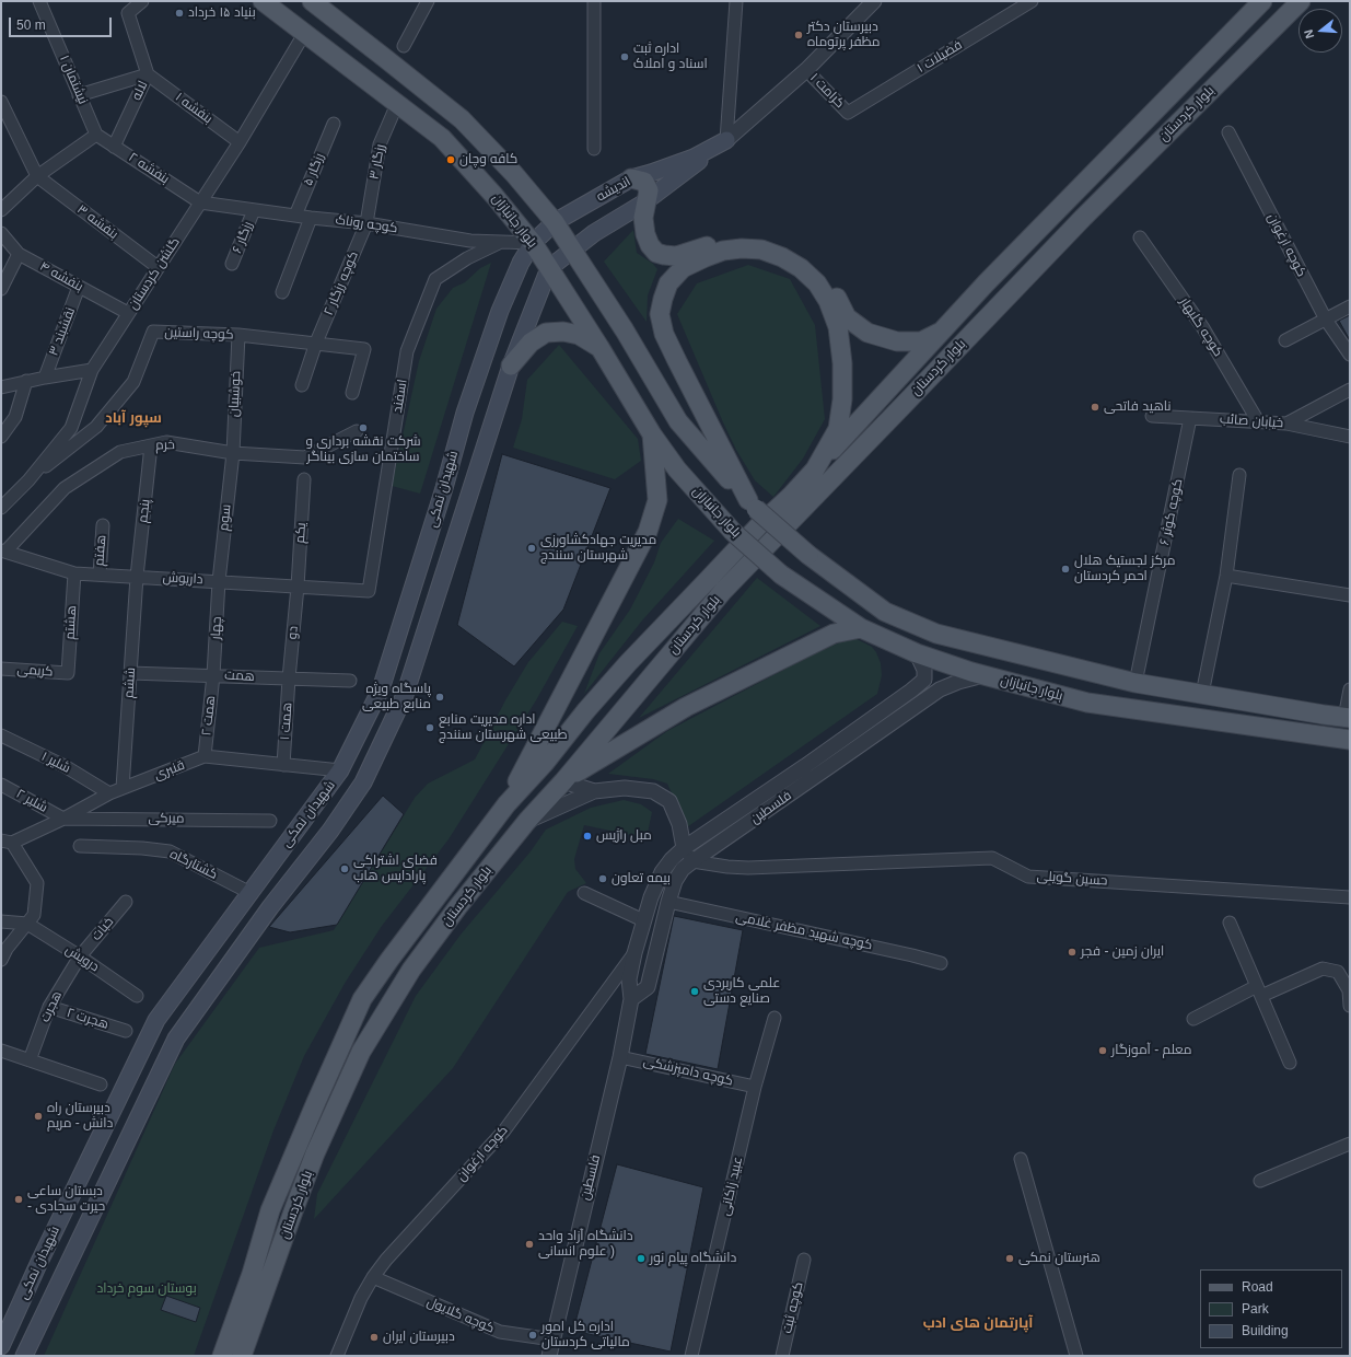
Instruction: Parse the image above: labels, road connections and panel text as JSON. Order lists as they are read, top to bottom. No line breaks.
{"streets":{"main road":["بلوار کردستان","اندیشه","بلوار جانبازان","شهیدان نمکی"],"street":["فضیلات ۱","نیشتمان ۱","لاله","کرامت ۱","بنفشه ۱","رزگار ۳","بنفشه ۲","رزگار ۵","بنفشه ۳","کوچه روناک","رزگار ۶","کوچه ارغوان","گلشن کردستان","بنفشه ۴","کوچه رزگار ۲","کوچه گلبهار","نقشبند ۳","کوچه راستین","خوشبیان","اسفند","خیابان صائب","خرم","پنجم","کوچه کوثر ۶","سوم","یکم","هفتم","داریوش","هشتم","چهار","دو","کریمی","همت","ششم","همت ۲","همت ۱","شلیر ۱","قنبری","شلیر ۲","فلسطین","میرکی","کشتارگاه","حسین گویلی","خبات","کوچه شهید مظفر غلامی","درویش","هجرت","هجرت ۲","کوچه دامپزشکی","عبید زاکانی","کوچه ثبت","کوچه گلایول"]},"crossings":[["فضیلات ۱","کرامت ۱"],["نیشتمان ۱","لاله"],["نیشتمان ۱","بنفشه ۲"],["لاله","بنفشه ۱"],["لاله","بنفشه ۲"],["کرامت ۱","اندیشه"],["بنفشه ۱","گلشن کردستان"],["رزگار ۳","بلوار جانبازان"],["رزگار ۳","کوچه روناک"],["رزگار ۳","کوچه رزگار ۲"],["بنفشه ۲","کوچه روناک"],["بنفشه ۲","گلشن کردستان"],["رزگار ۵","کوچه روناک"],["اندیشه","بلوار جانبازان"],["اندیشه","کوچه روناک"],["اندیشه","شهیدان نمکی"],["بلوار جانبازان","کوچه روناک"],["بلوار جانبازان","گلشن کردستان"],["بلوار جانبازان","شهیدان نمکی"],["بلوار جانبازان","فلسطین"],["بنفشه ۳","گلشن کردستان"],["کوچه روناک","رزگار ۶"],["کوچه روناک","گلشن کردستان"],["کوچه روناک","کوچه رزگار ۲"],["کوچه روناک","اسفند"],["کوچه روناک","شهیدان نمکی"],["کوچه ارغوان","فلسطین"],["کوچه ارغوان","کوچه گلایول"],["گلشن کردستان","بنفشه ۴"],["گلشن کردستان","کوچه راستین"],["بنفشه ۴","نقشبند ۳"],["کوچه رزگار ۲","کوچه راستین"],["کوچه گلبهار","خیابان صائب"],["کوچه راستین","خوشبیان"],["خوشبیان","خرم"],["خوشبیان","سوم"],["اسفند","داریوش"],["خیابان صائب","کوچه کوثر ۶"],["خرم","پنجم"],["خرم","سوم"],["خرم","داریوش"],["شهیدان نمکی","قنبری"],["شهیدان نمکی","کشتارگاه"],["پنجم","داریوش"],["پنجم","ششم"],["سوم","داریوش"],["سوم","چهار"],["یکم","داریوش"],["یکم","دو"],["هفتم","داریوش"],["داریوش","هشتم"],["داریوش","چهار"],["داریوش","دو"],["داریوش","ششم"],["هشتم","کریمی"],["چهار","همت"],["چهار","همت ۲"],["دو","همت"],["دو","همت ۱"],["همت","ششم"],["همت","همت ۲"],["همت","همت ۱"],["ششم","قنبری"],["همت ۲","قنبری"],["همت ۱","قنبری"],["شلیر ۱","قنبری"],["قنبری","شلیر ۲"],["قنبری","میرکی"],["شلیر ۲","میرکی"],["فلسطین","حسین گویلی"],["فلسطین","کوچه شهید مظفر غلامی"],["فلسطین","کوچه دامپزشکی"],["فلسطین","کوچه گلایول"],["خبات","درویش"],["خبات","هجرت"],["درویش","هجرت"],["هجرت","هجرت ۲"],["کوچه دامپزشکی","عبید زاکانی"]],"districts":["سپور آباد","آپارتمان های ادب"],"parks":["بوستان سوم خرداد"],"places":["بنیاد ۱۵ خرداد","دبیرستان دکتر مظفر پرتوماه","اداره ثبت اسناد و املاک","کافه وچان","ناهید فاتحی","شرکت نقشه برداری و ساختمان سازی بیناگر","مدیریت جهادکشاورزی شهرستان سنندج","مرکز لجستیک هلال احمر کردستان","پاسگاه ویژه منابع طبیعی","اداره مدیریت منابع طبیعی شهرستان سنندج","مبل راژیس","فضای اشتراکی پارادایس هاب","بیمه تعاون","ایران زمین - فجر","علمی کاربردی صنایع دستی","معلم - آموزگار","دبیرستان راه دانش - مریم","دبستان ساعی - حیرت سجادی","دانشگاه آزاد واحد علوم انسانی )","دانشگاه پیام نور","هنرستان نمکی","اداره کل امور مالیاتی کردستان","دبیرستان ایران"],"legend":["Road","Park","Building"],"scale_bar":"50 m","north":"left"}
